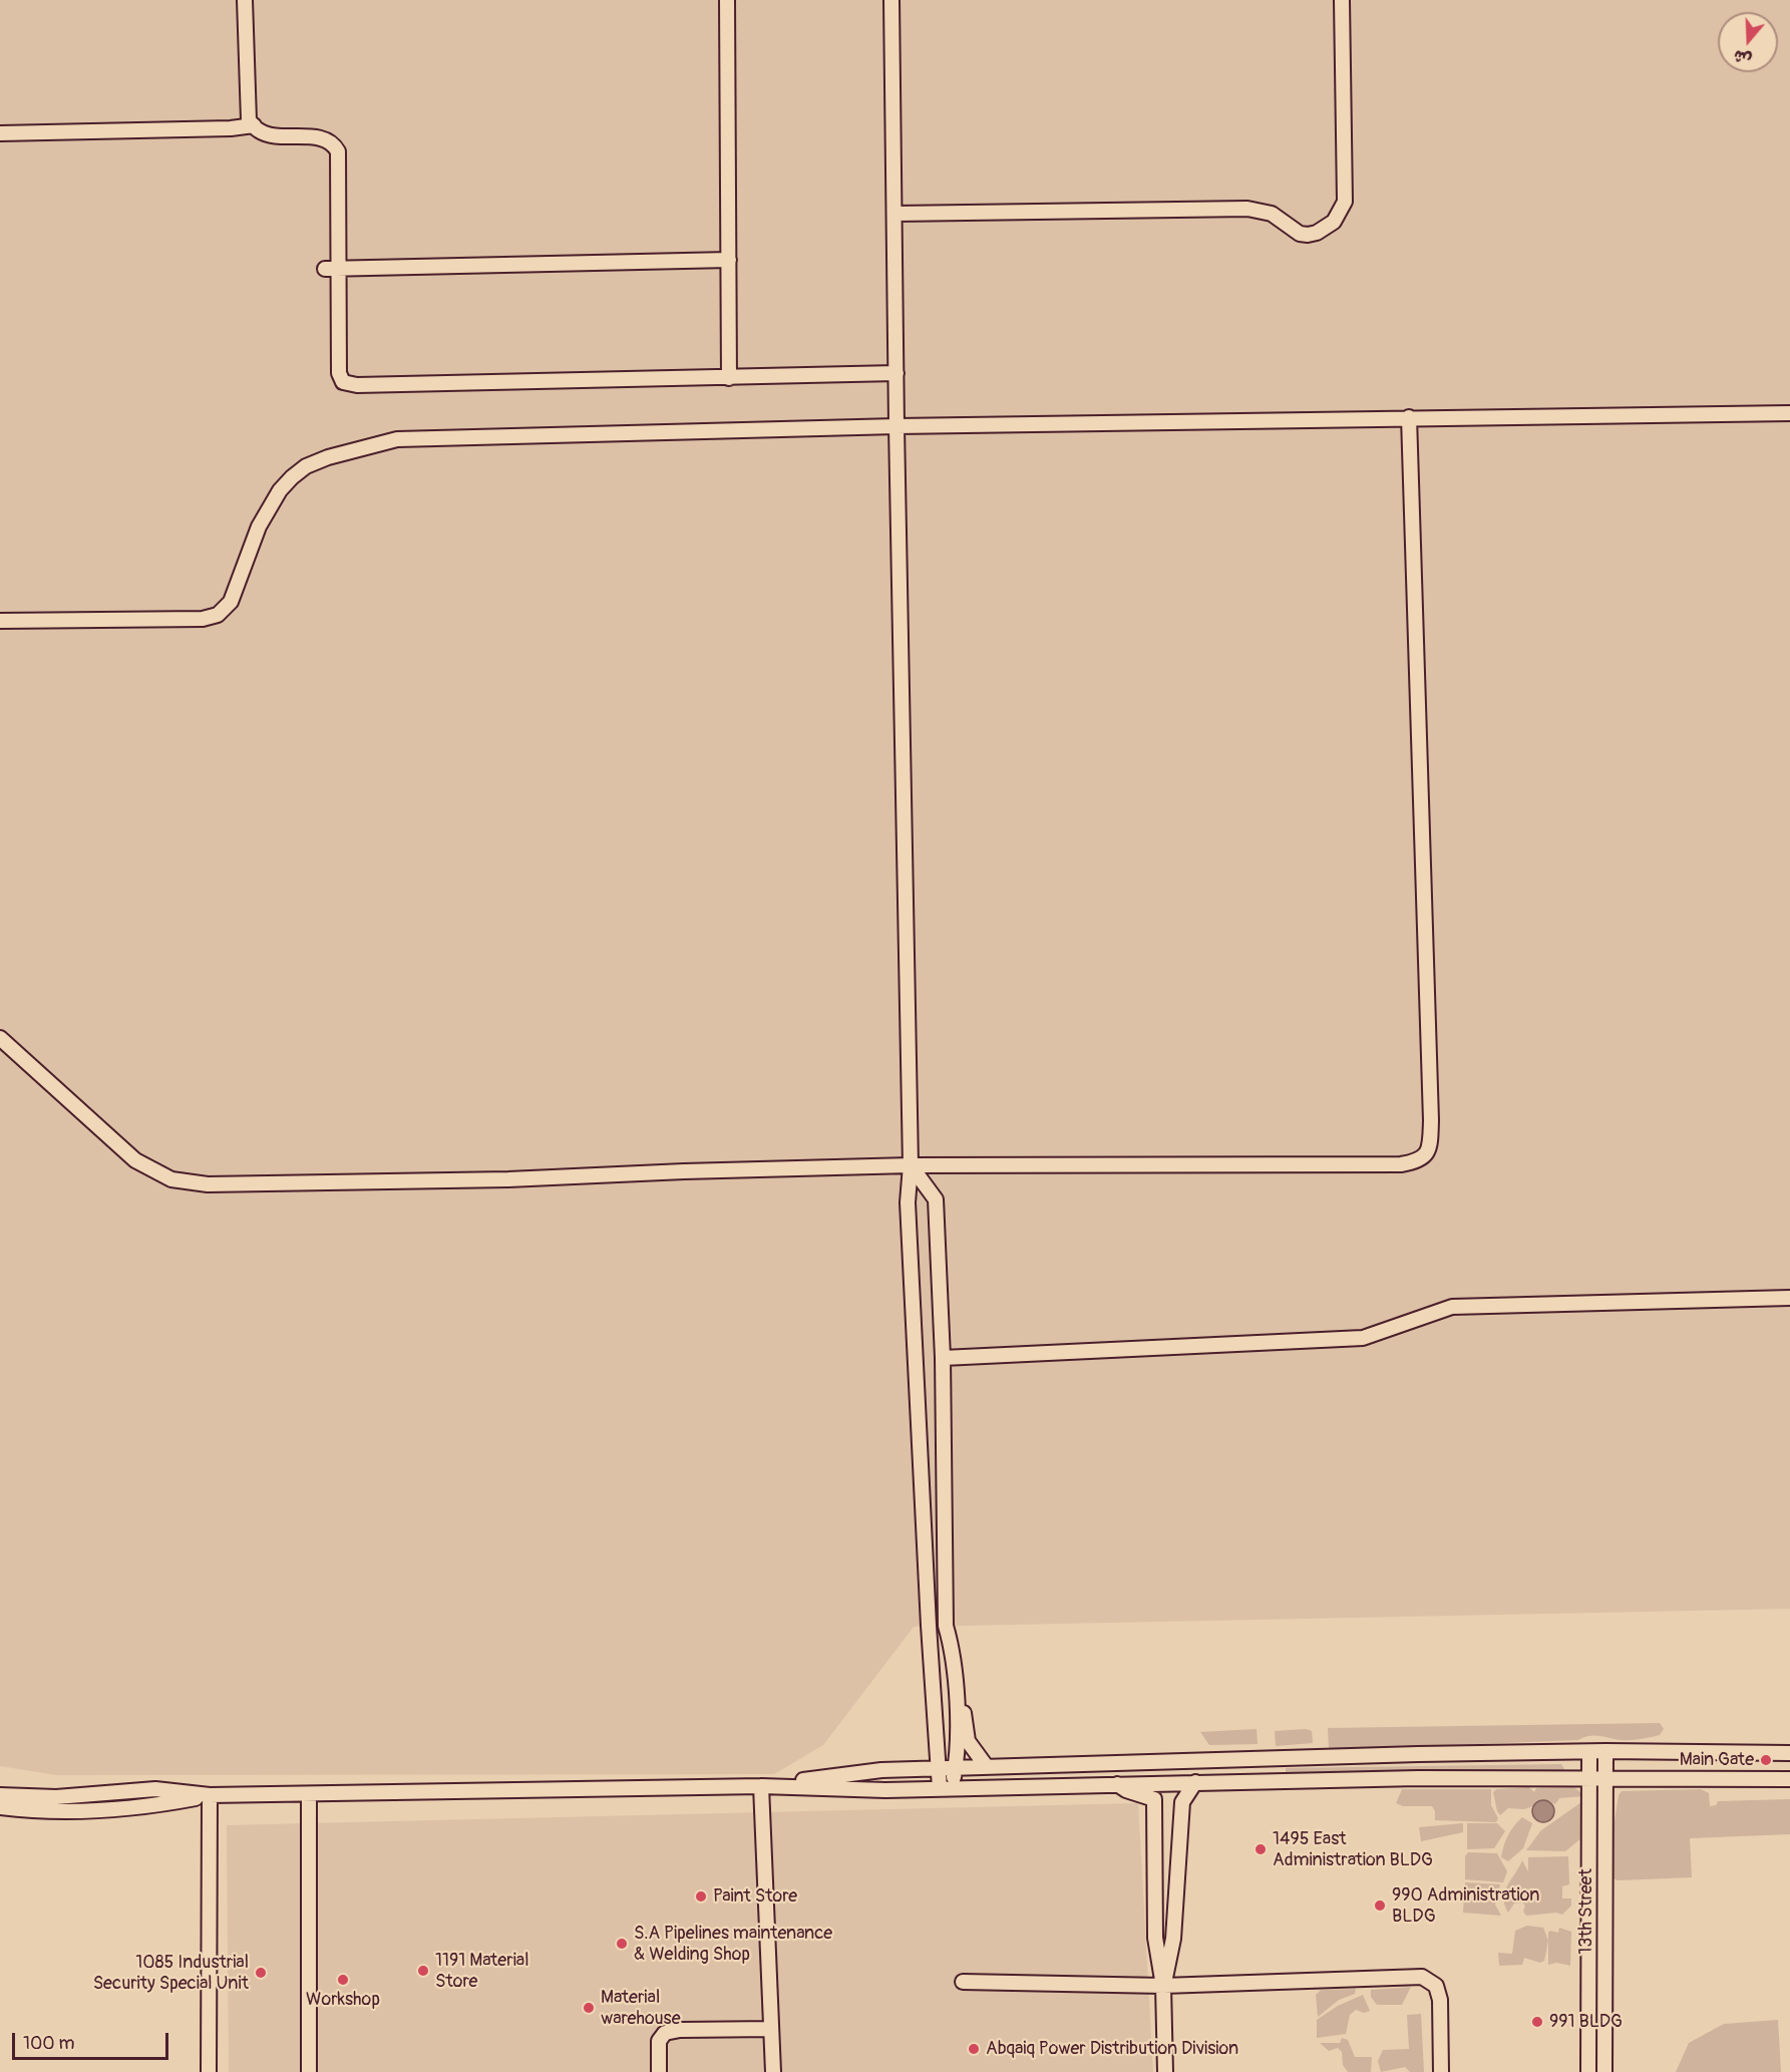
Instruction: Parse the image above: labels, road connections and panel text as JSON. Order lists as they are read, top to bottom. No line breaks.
{"streets":{"street":["13th Street"]},"places":["Main Gate","1495 East Administration BLDG","Paint Store","990 Administration BLDG","S.A Pipelines maintenance & Welding Shop","1191 Material Store","1085 Industrial Security Special Unit","Workshop","Material warehouse","991 BLDG","Abqaiq Power Distribution Division"],"scale_bar":"100 m","north":"bottom"}
